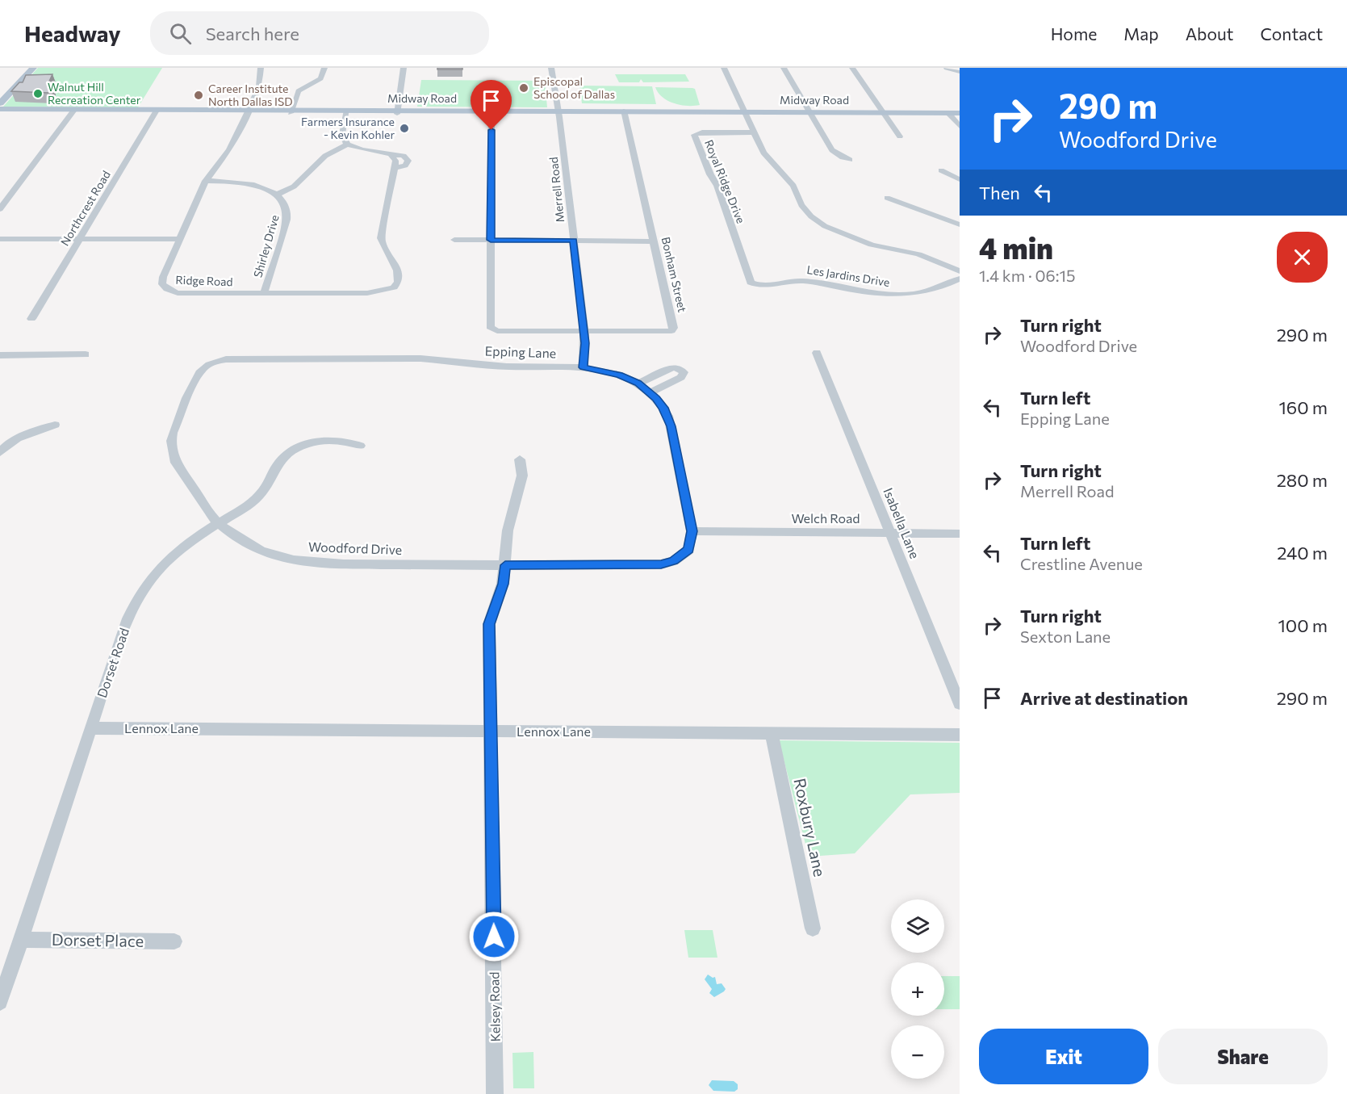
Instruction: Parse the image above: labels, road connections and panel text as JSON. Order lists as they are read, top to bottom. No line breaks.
{"streets":{"main road":["Midway Road"],"street":["Royal Ridge Drive","Merrell Road","Northcrest Road","Shirley Drive","Bonham Street","Les Jardins Drive","Ridge Road","Epping Lane","Welch Road","Isabella Lane","Woodford Drive","Dorset Road","Lennox Lane","Roxbury Lane","Dorset Place","Kelsey Road"]},"crossings":[["Midway Road","Merrell Road"],["Midway Road","Northcrest Road"],["Midway Road","Bonham Street"],["Midway Road","Ridge Road"],["Royal Ridge Drive","Les Jardins Drive"],["Merrell Road","Bonham Street"],["Merrell Road","Epping Lane"],["Shirley Drive","Ridge Road"],["Epping Lane","Welch Road"],["Epping Lane","Woodford Drive"],["Welch Road","Isabella Lane"],["Welch Road","Woodford Drive"],["Woodford Drive","Dorset Road"],["Woodford Drive","Kelsey Road"],["Dorset Road","Lennox Lane"],["Dorset Road","Dorset Place"],["Lennox Lane","Roxbury Lane"],["Lennox Lane","Kelsey Road"]],"places":["Episcopal School of Dallas","Walnut Hill Recreation Center","Career Institute North Dallas ISD","Farmers Insurance - Kevin Kohler"],"page":{"header":"Headway","search":"Search here","nav":["Home","Map","About","Contact"],"turn":["290 m","Woodford Drive"],"then":"Then","heading":["4 min","1.4 km · 06:15"],"list":[{"name":"Turn right","note":"Woodford Drive","value":"290 m"},{"name":"Turn left","note":"Epping Lane","value":"160 m"},{"name":"Turn right","note":"Merrell Road","value":"280 m"},{"name":"Turn left","note":"Crestline Avenue","value":"240 m"},{"name":"Turn right","note":"Sexton Lane","value":"100 m"},{"name":"Arrive at destination","value":"290 m"}],"map_buttons":["+","−"],"buttons":["Exit","Share"]}}
